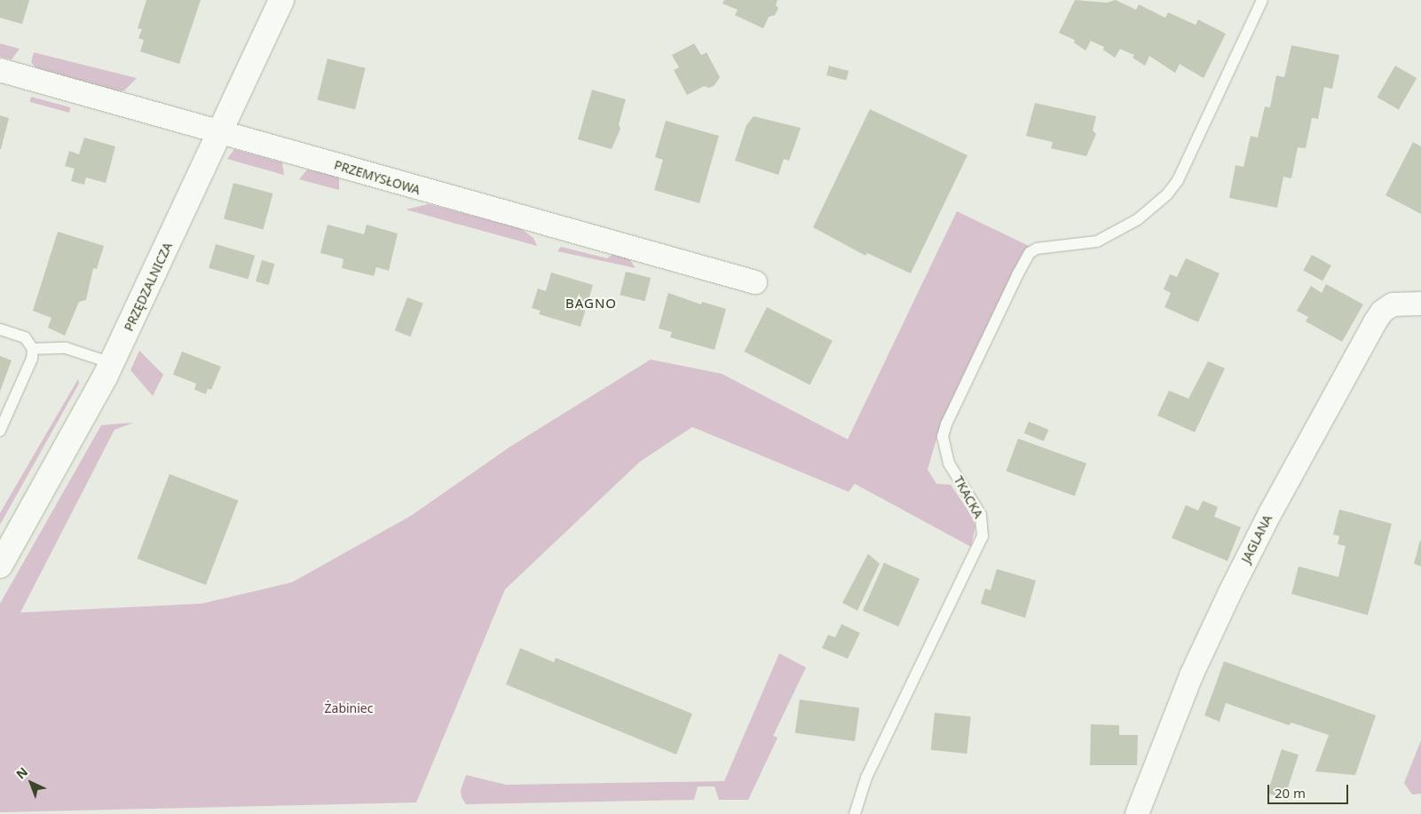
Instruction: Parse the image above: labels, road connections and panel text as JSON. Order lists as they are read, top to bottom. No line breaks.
{"streets":{"street":["PRZEMYSŁOWA","PRZĘDZALNICZA","JAGLANA"],"lane":["TKACKA"]},"crossings":[["PRZEMYSŁOWA","PRZĘDZALNICZA"]],"districts":["BAGNO"],"parks":["Żabiniec"],"scale_bar":"20 m","north":"top left"}
